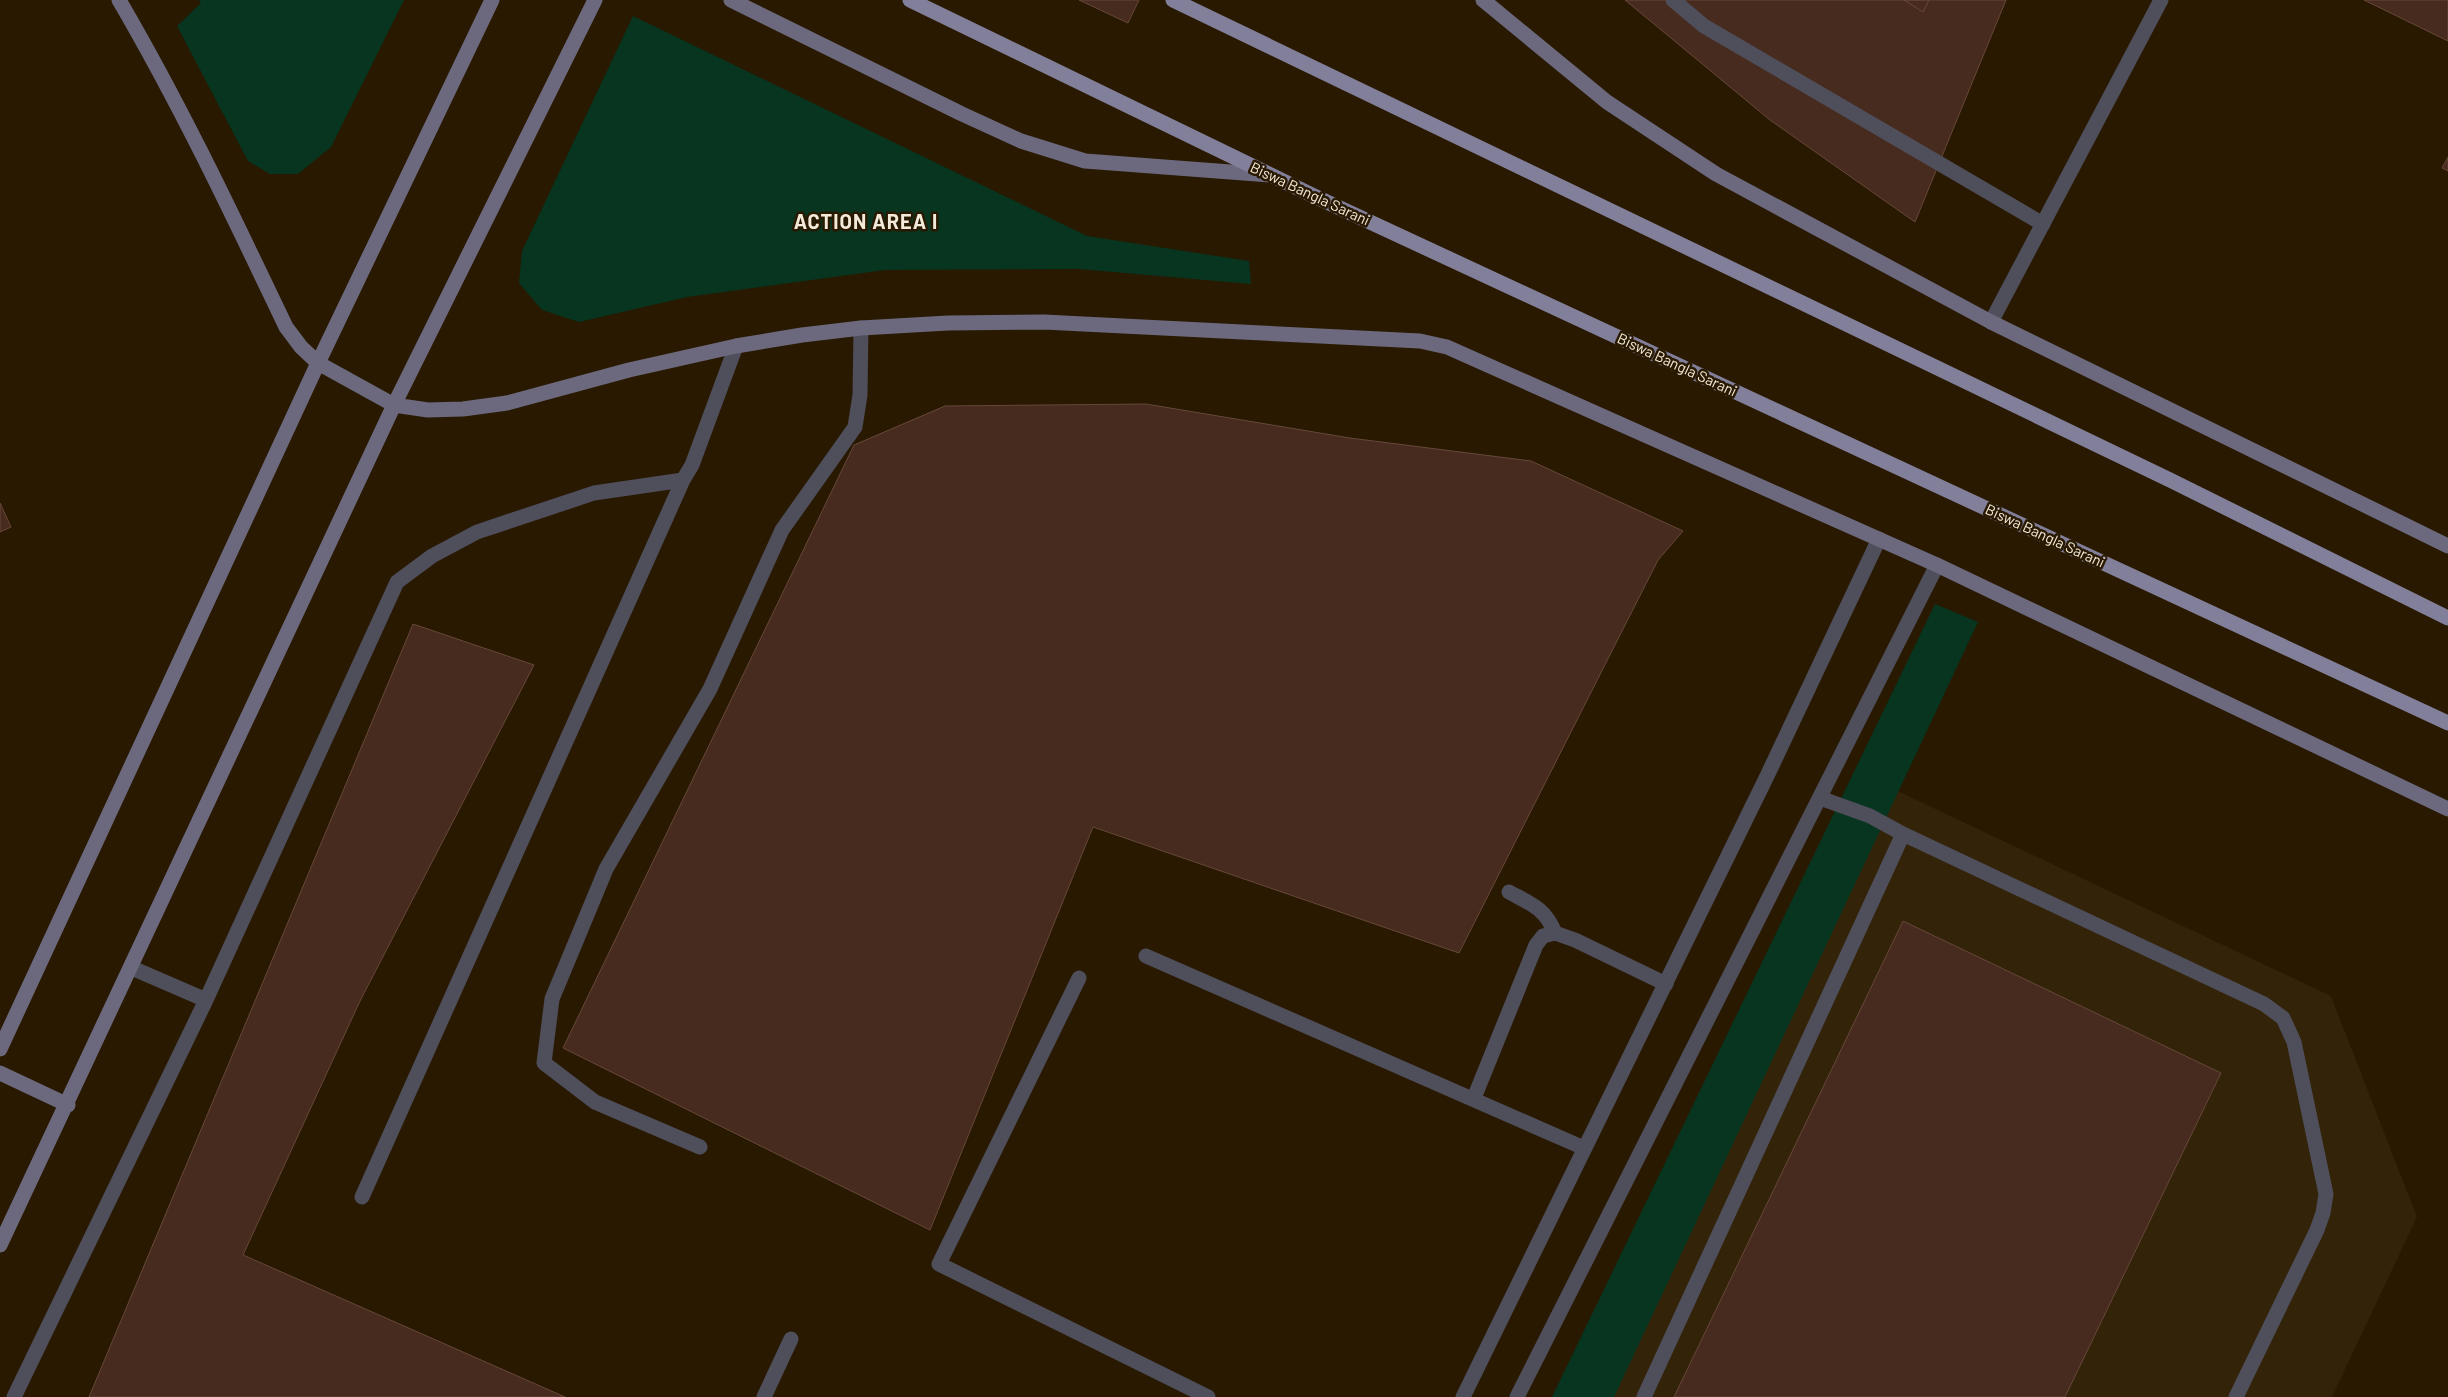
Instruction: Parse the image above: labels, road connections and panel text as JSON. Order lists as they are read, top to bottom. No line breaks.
{"streets":{"main road":["Biswa Bangla Sarani"]},"districts":["ACTION AREA I"]}
